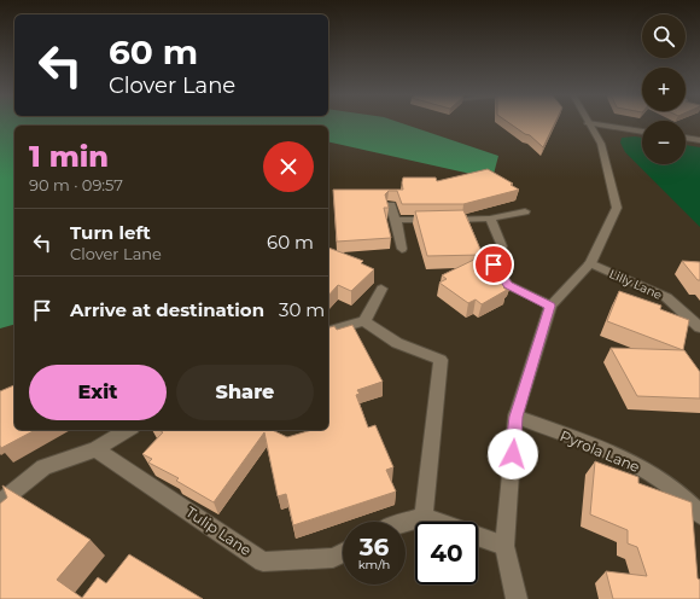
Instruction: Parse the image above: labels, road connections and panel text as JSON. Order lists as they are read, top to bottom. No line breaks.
{"streets":{"street":["Lilly Lane","Pyrola Lane","Tulip Lane"]},"page":{"map_buttons":["+","−"],"turn":["60 m","Clover Lane"],"heading":["1 min","90 m · 09:57"],"list":[{"name":"Turn left","note":"Clover Lane","value":"60 m"},{"name":"Arrive at destination","value":"30 m"}],"buttons":["Exit","Share"],"speed":"36 km/h","limit":"40"}}
